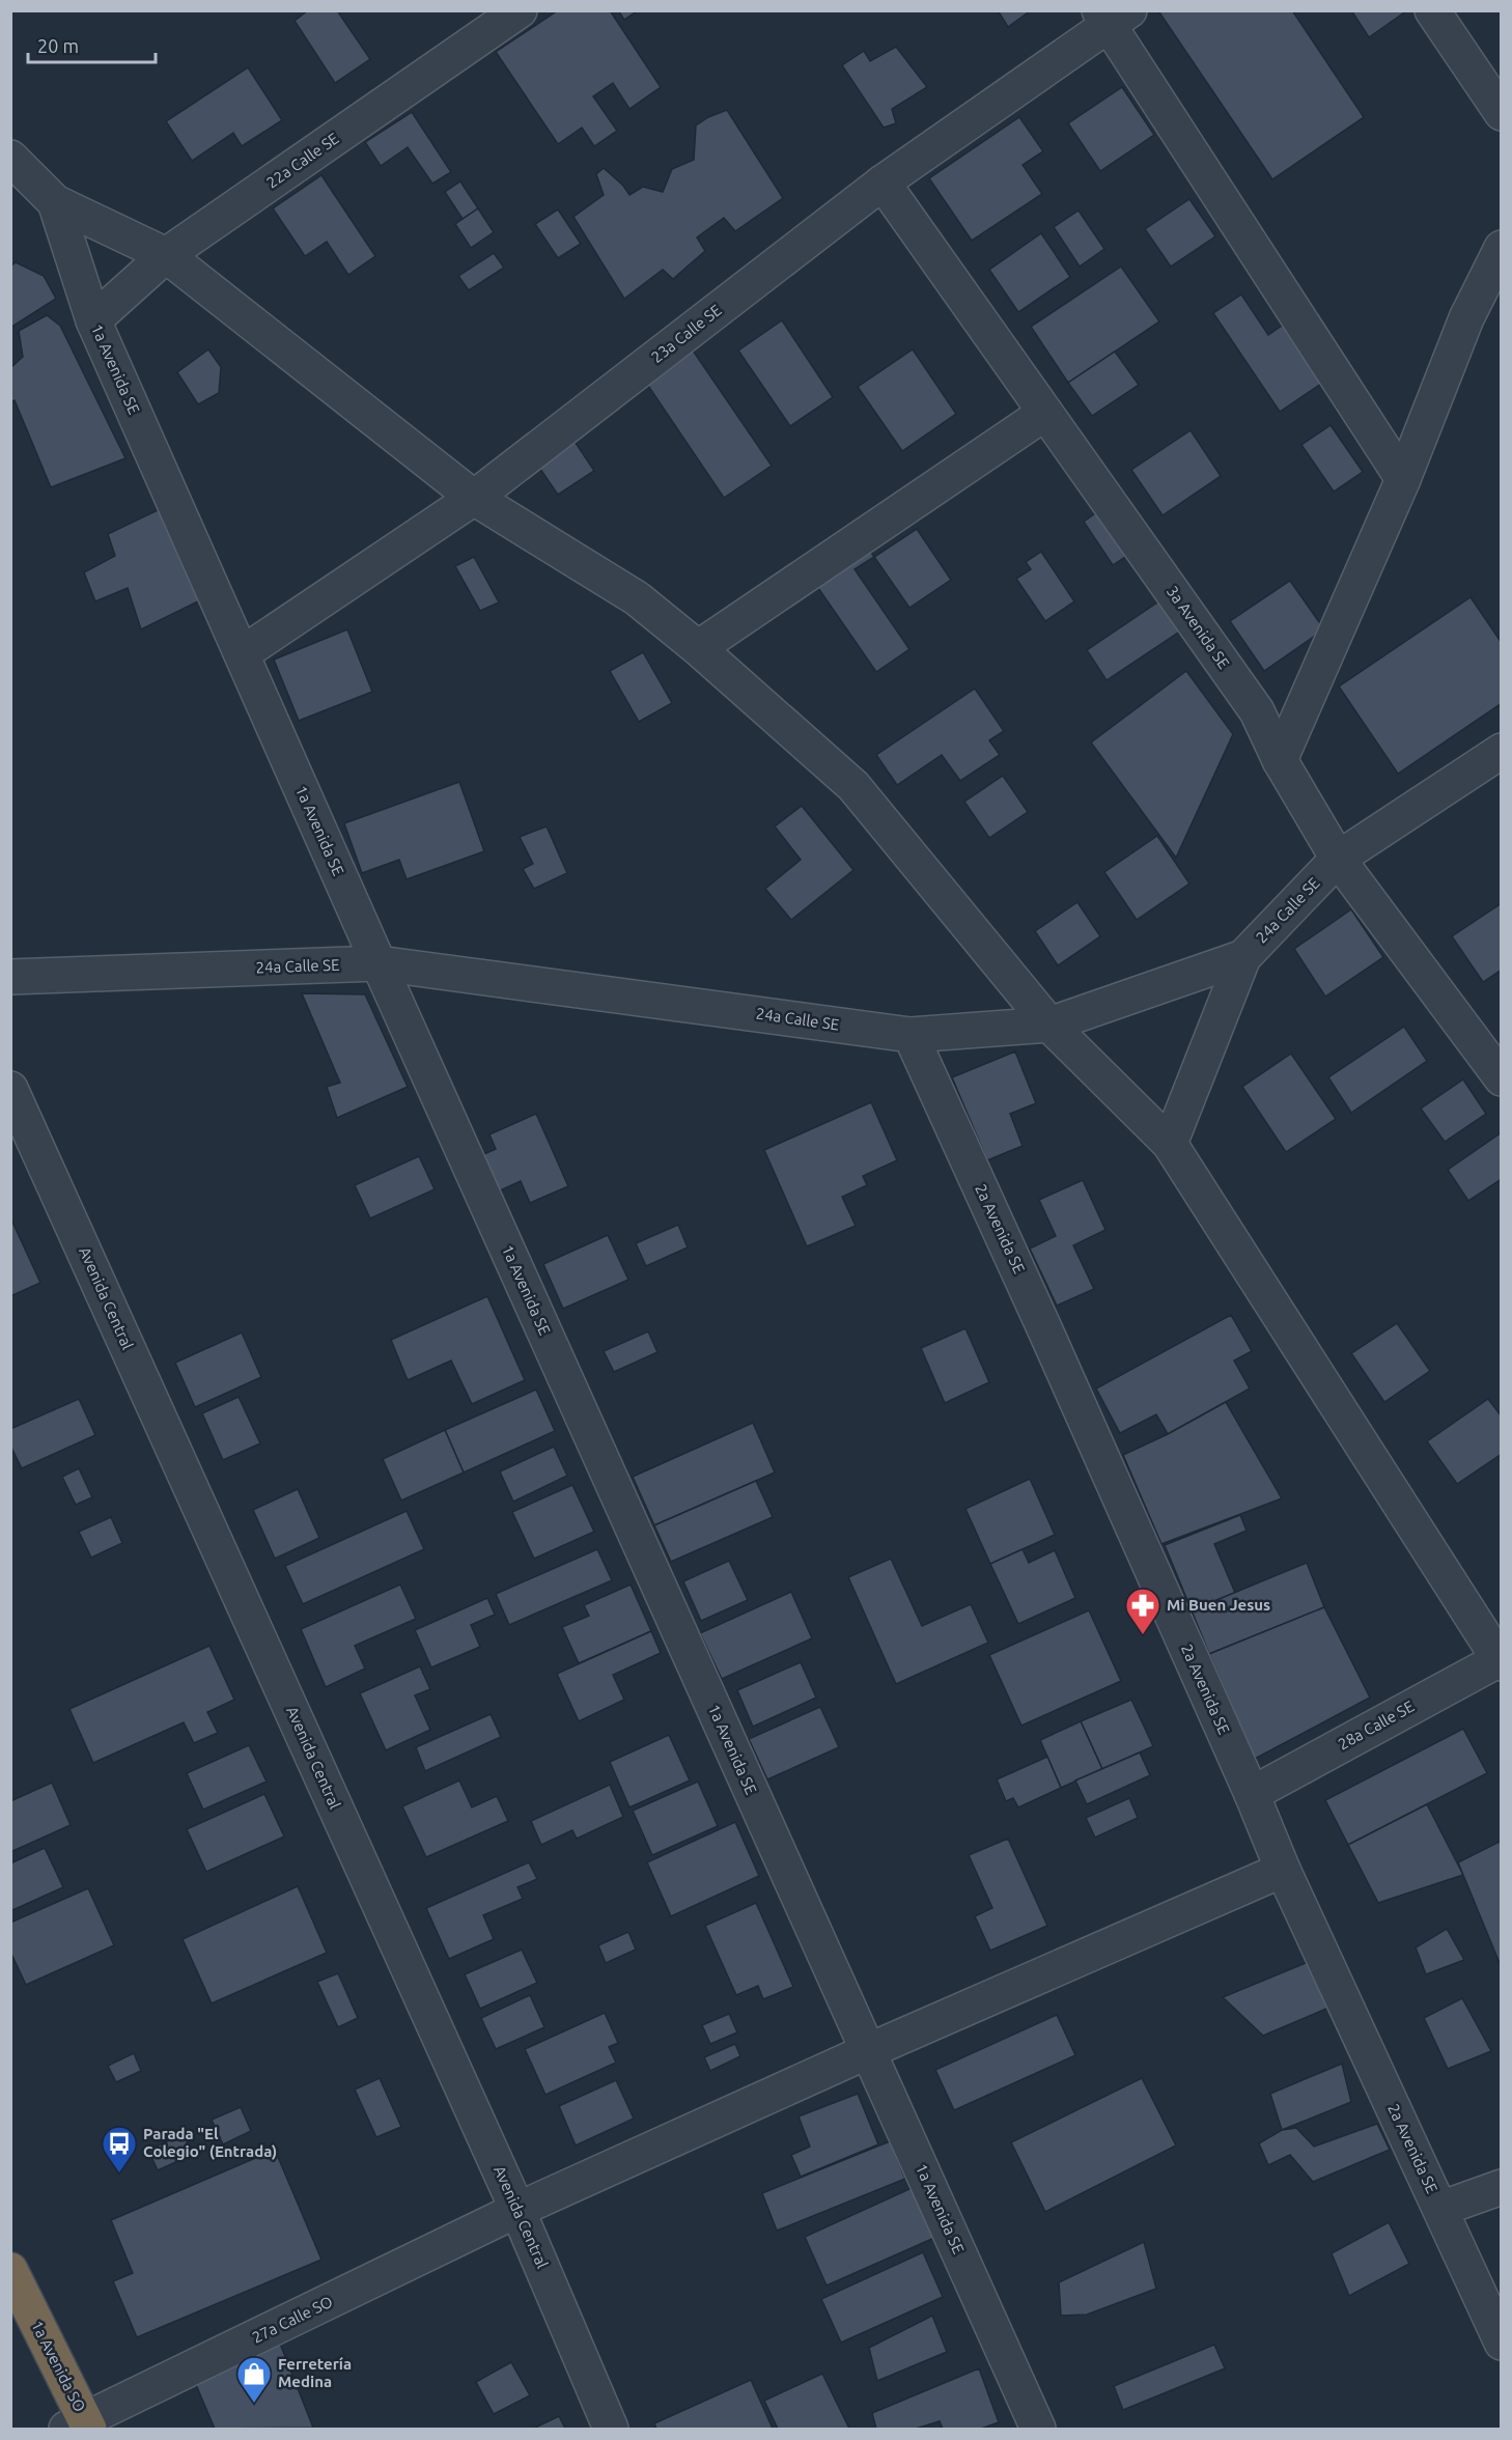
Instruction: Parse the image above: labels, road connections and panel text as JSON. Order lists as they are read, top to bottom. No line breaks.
{"streets":{"highway":["1a Avenida SO"],"street":["22a Calle SE","23a Calle SE","1a Avenida SE","3a Avenida SE","24a Calle SE","2a Avenida SE","Avenida Central","28a Calle SE","27a Calle SO"]},"crossings":[["22a Calle SE","1a Avenida SE"],["23a Calle SE","1a Avenida SE"],["23a Calle SE","3a Avenida SE"],["1a Avenida SE","24a Calle SE"],["1a Avenida SE","27a Calle SO"],["3a Avenida SE","24a Calle SE"],["24a Calle SE","2a Avenida SE"],["2a Avenida SE","28a Calle SE"],["2a Avenida SE","27a Calle SO"],["Avenida Central","27a Calle SO"],["27a Calle SO","1a Avenida SO"]],"places":{"pharmacy":["Mi Buen Jesus"],"bus stop":["Parada \"El Colegio\" (Entrada)"],"shop":["Ferretería Medina"]},"scale_bar":"20 m"}
